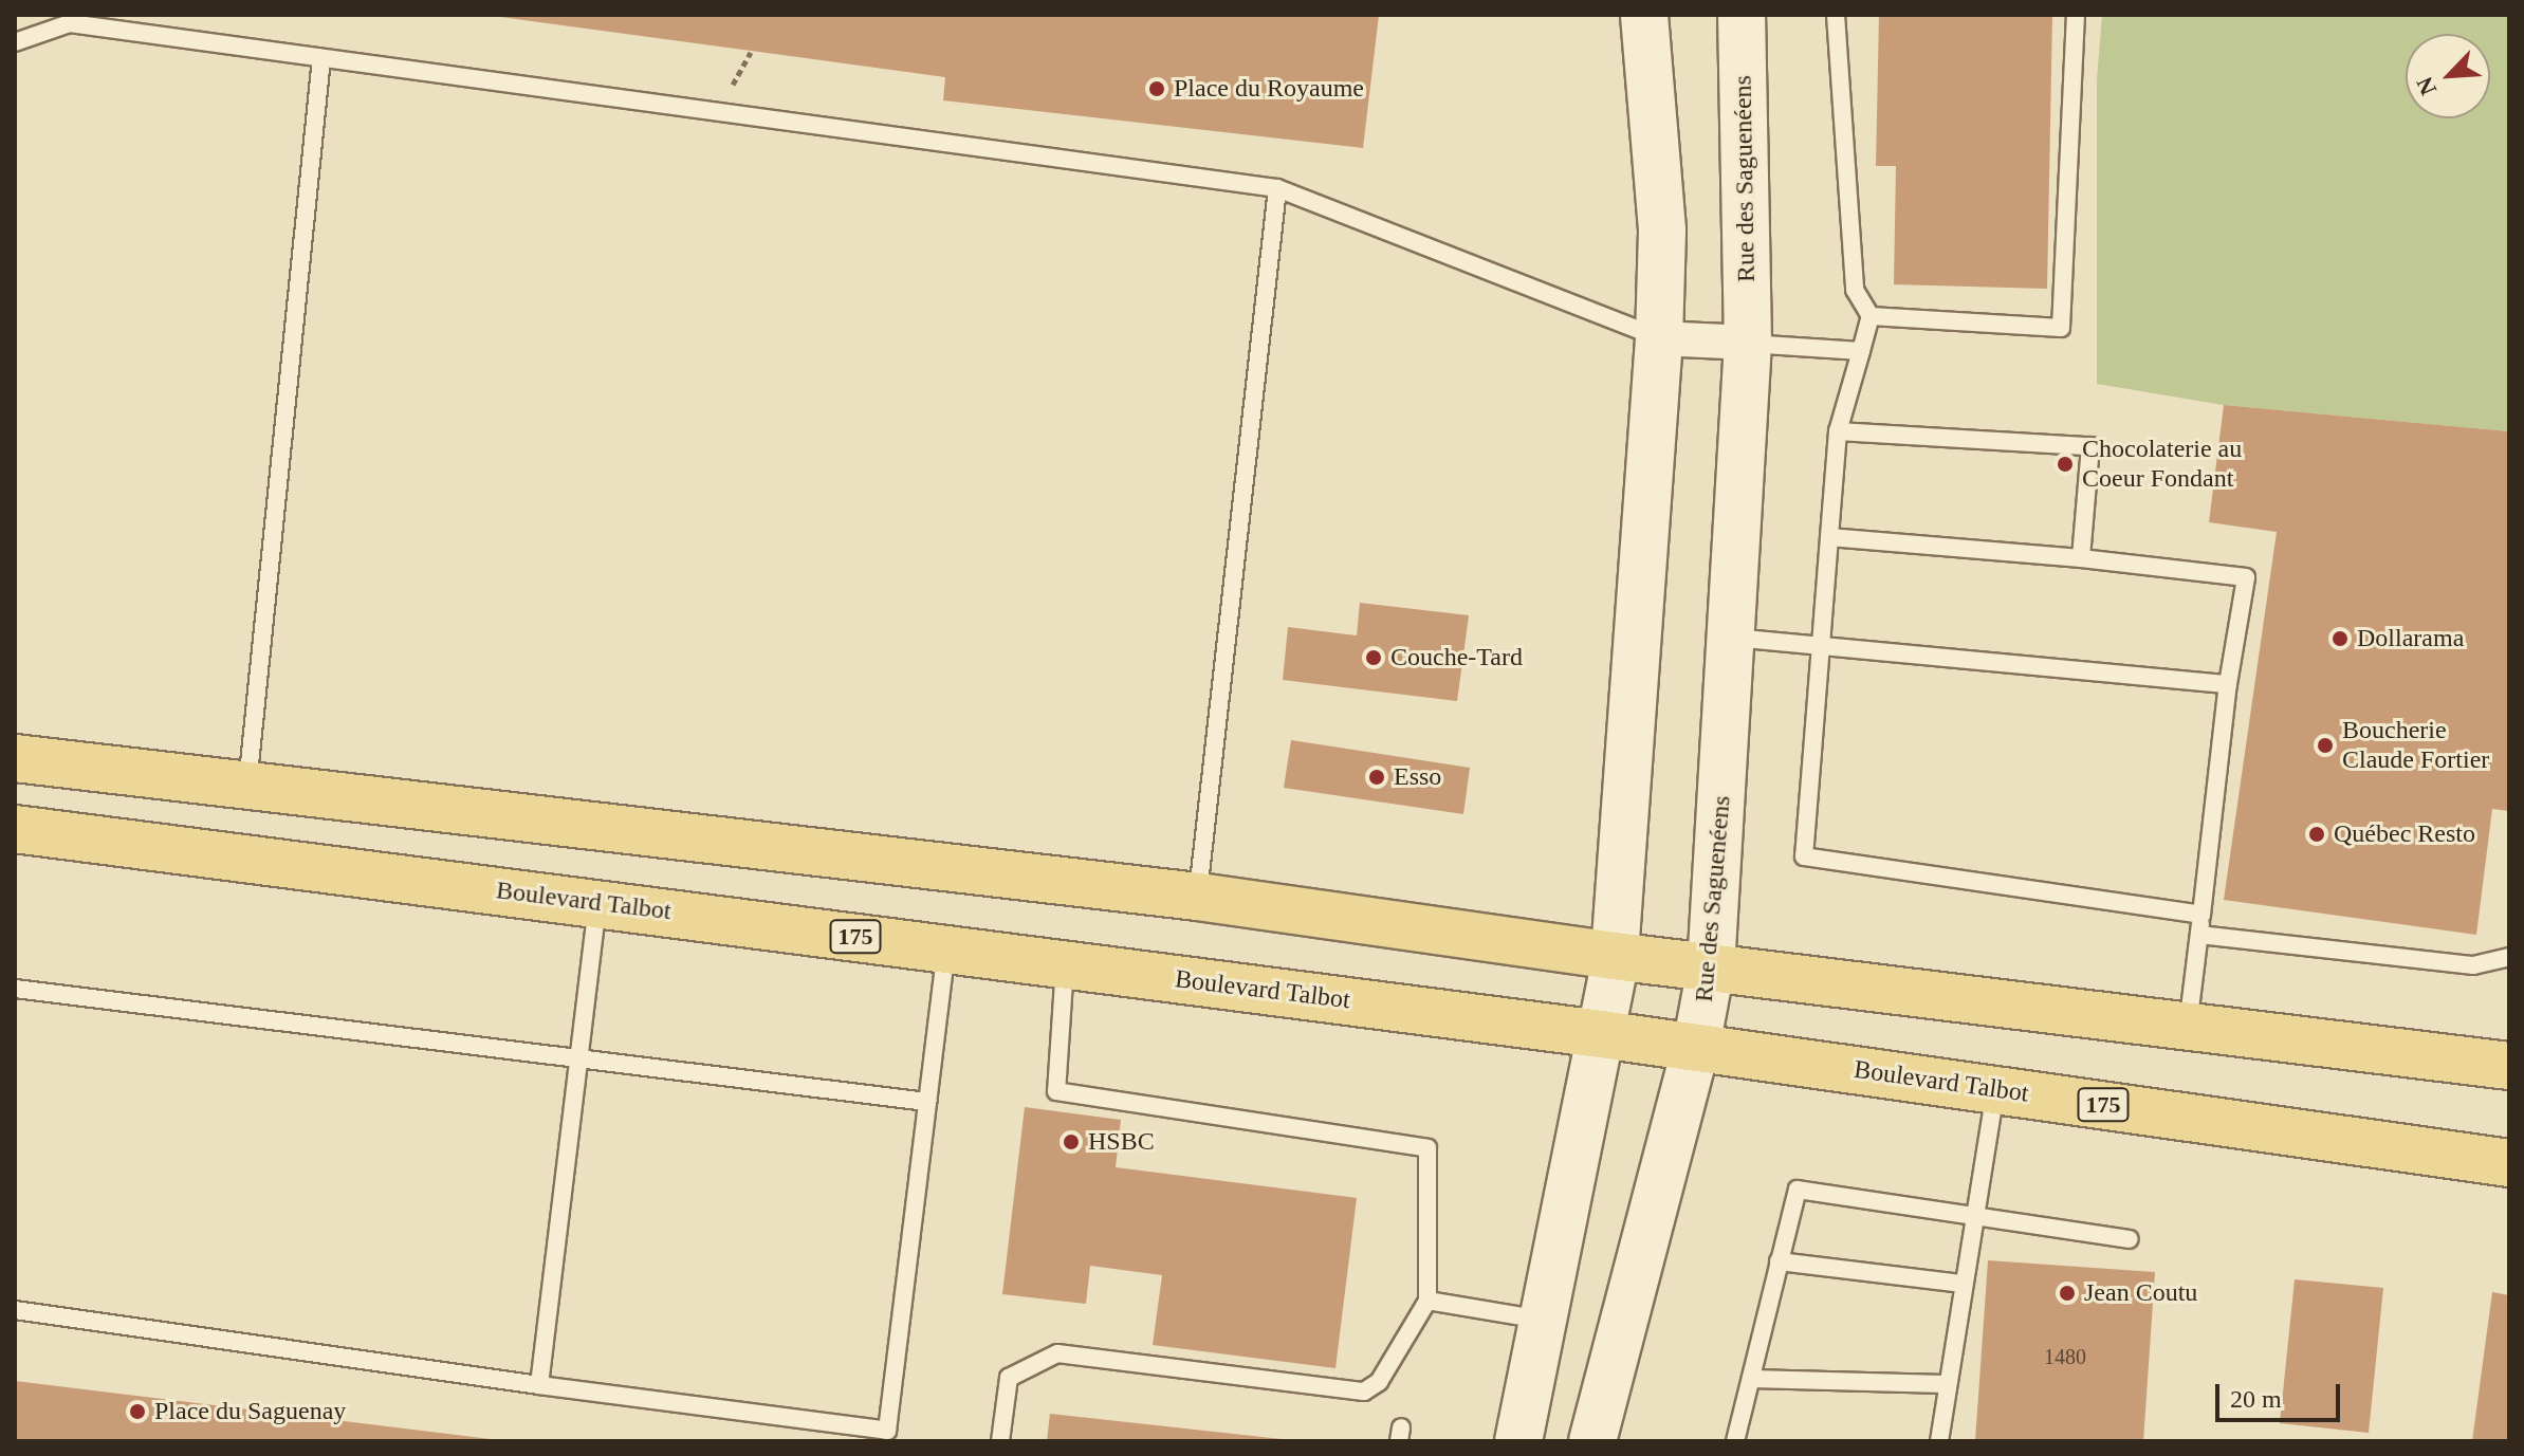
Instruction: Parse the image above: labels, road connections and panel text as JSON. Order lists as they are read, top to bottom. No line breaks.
{"streets":{"main road":["Boulevard Talbot","175"],"street":["Rue des Saguenéens"]},"crossings":[["Rue des Saguenéens","Boulevard Talbot"]],"places":["Place du Royaume","Chocolaterie au Coeur Fondant","Dollarama","Couche-Tard","Boucherie Claude Fortier","Esso","Québec Resto","HSBC","Jean Coutu","Place du Saguenay"],"house_numbers":["1480"],"scale_bar":"20 m","north":"bottom left"}
